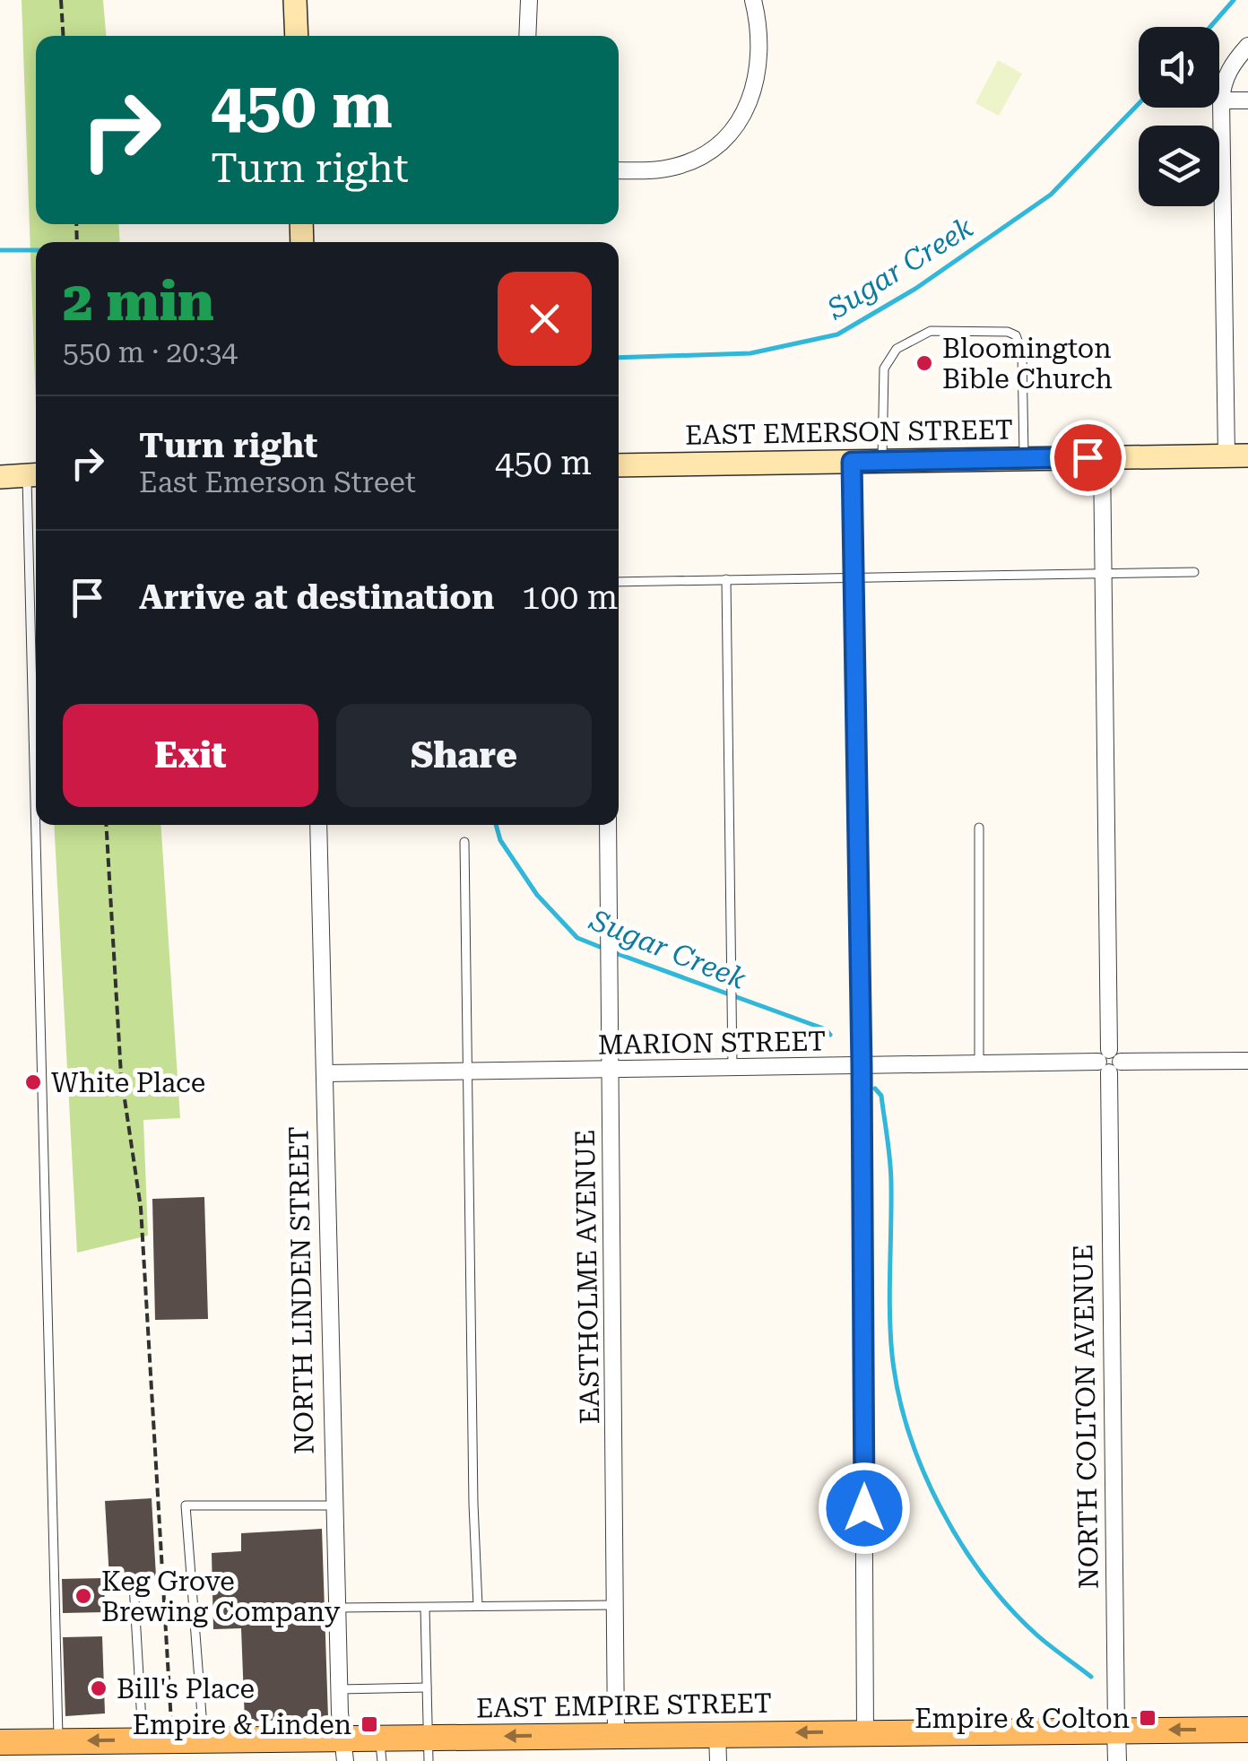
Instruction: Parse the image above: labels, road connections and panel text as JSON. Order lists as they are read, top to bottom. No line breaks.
{"streets":{"main road":["EAST EMERSON STREET","EAST EMPIRE STREET"],"street":["MARION STREET","EASTHOLME AVENUE","NORTH LINDEN STREET","NORTH COLTON AVENUE"]},"crossings":[["EAST EMERSON STREET","NORTH COLTON AVENUE"],["MARION STREET","EASTHOLME AVENUE"],["MARION STREET","NORTH LINDEN STREET"],["MARION STREET","NORTH COLTON AVENUE"],["EASTHOLME AVENUE","EAST EMPIRE STREET"],["NORTH LINDEN STREET","EAST EMPIRE STREET"],["NORTH COLTON AVENUE","EAST EMPIRE STREET"]],"one_way":["EAST EMPIRE STREET"],"water":["Sugar Creek"],"places":{"other":["Bloomington Bible Church","White Place","Keg Grove Brewing Company","Bill's Place"],"transit":["Empire & Colton","Empire & Linden"]},"page":{"turn":["450 m","Turn right"],"heading":["2 min","550 m · 20:34"],"list":[{"name":"Turn right","note":"East Emerson Street","value":"450 m"},{"name":"Arrive at destination","value":"100 m"}],"buttons":["Exit","Share"]}}
